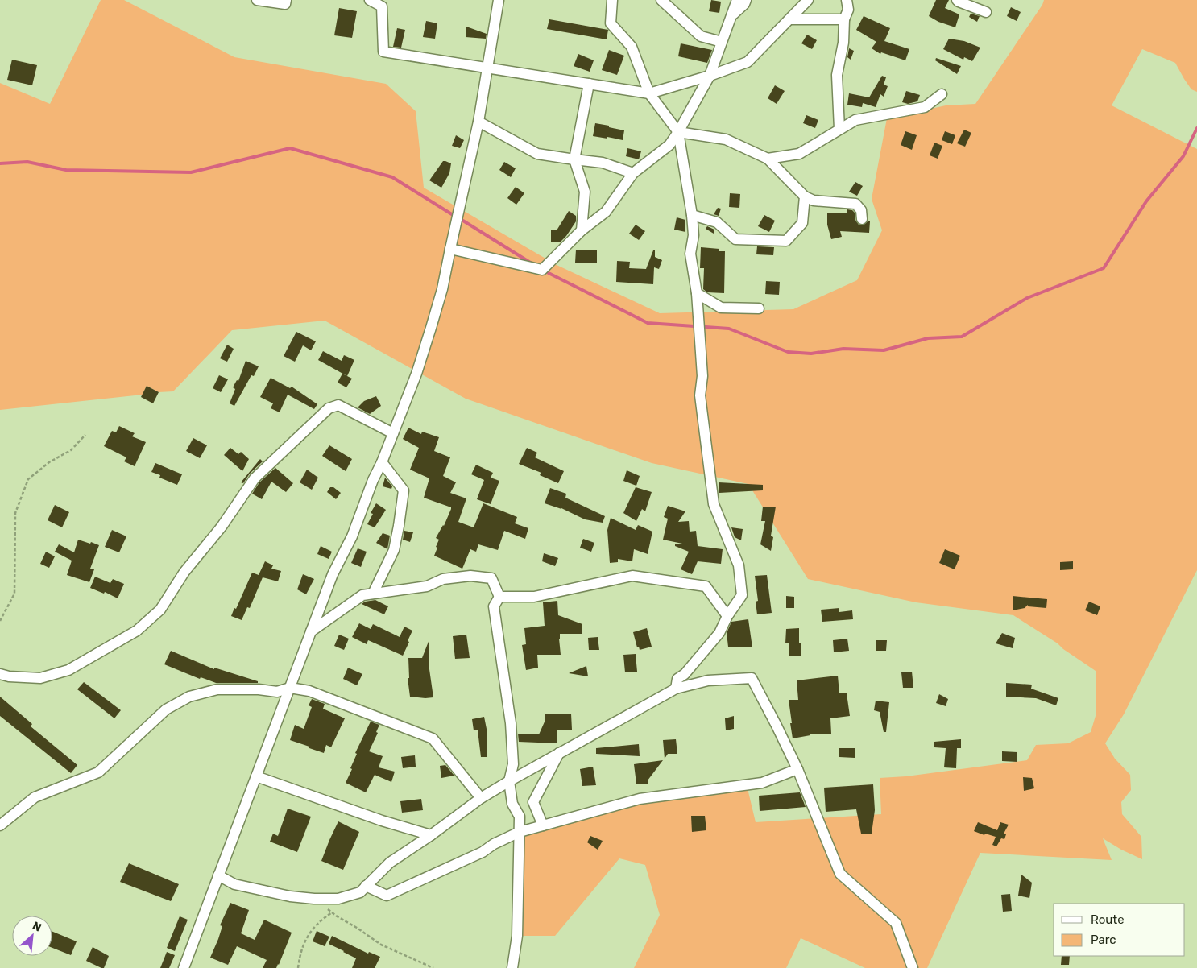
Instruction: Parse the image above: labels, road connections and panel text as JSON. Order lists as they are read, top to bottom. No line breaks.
{"legend":["Route","Parc"],"north":"top right"}
